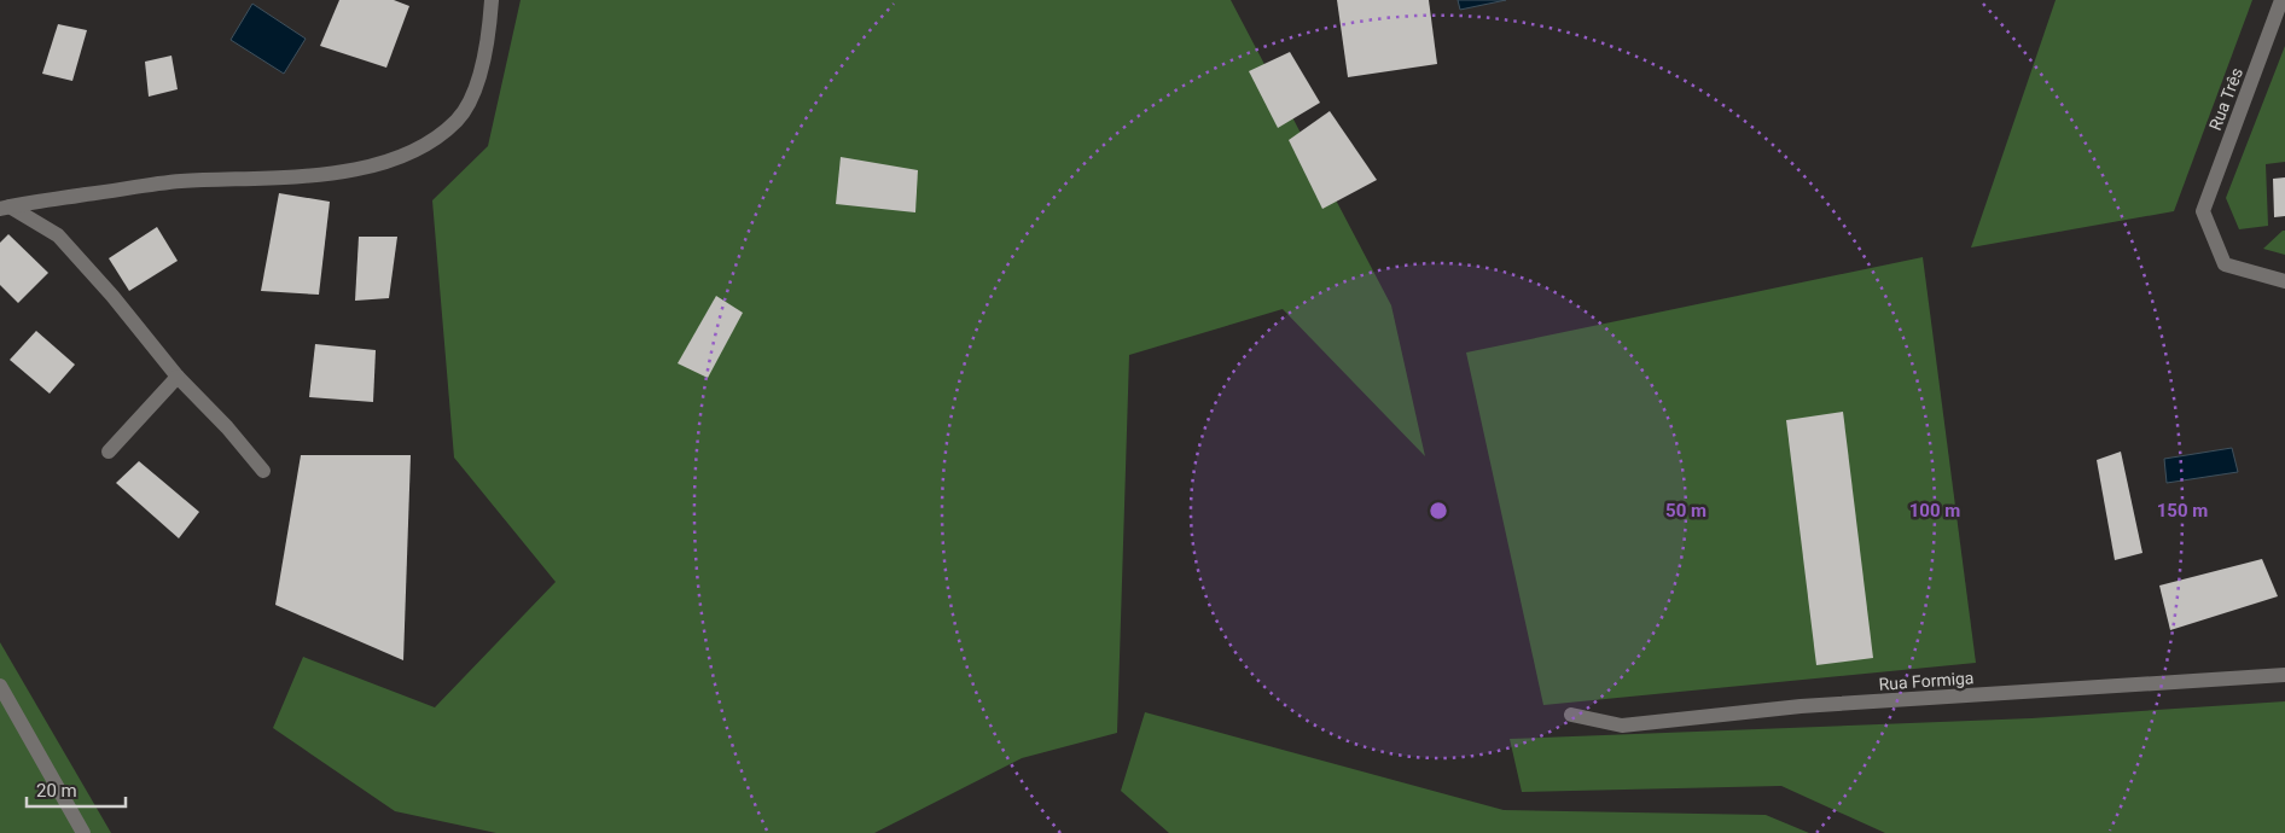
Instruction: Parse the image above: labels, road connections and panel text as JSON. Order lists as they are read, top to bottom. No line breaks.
{"streets":{"street":["Rua Três","Rua Formiga"]},"scale_bar":"20 m","rings":["50 m","100 m","150 m"]}
